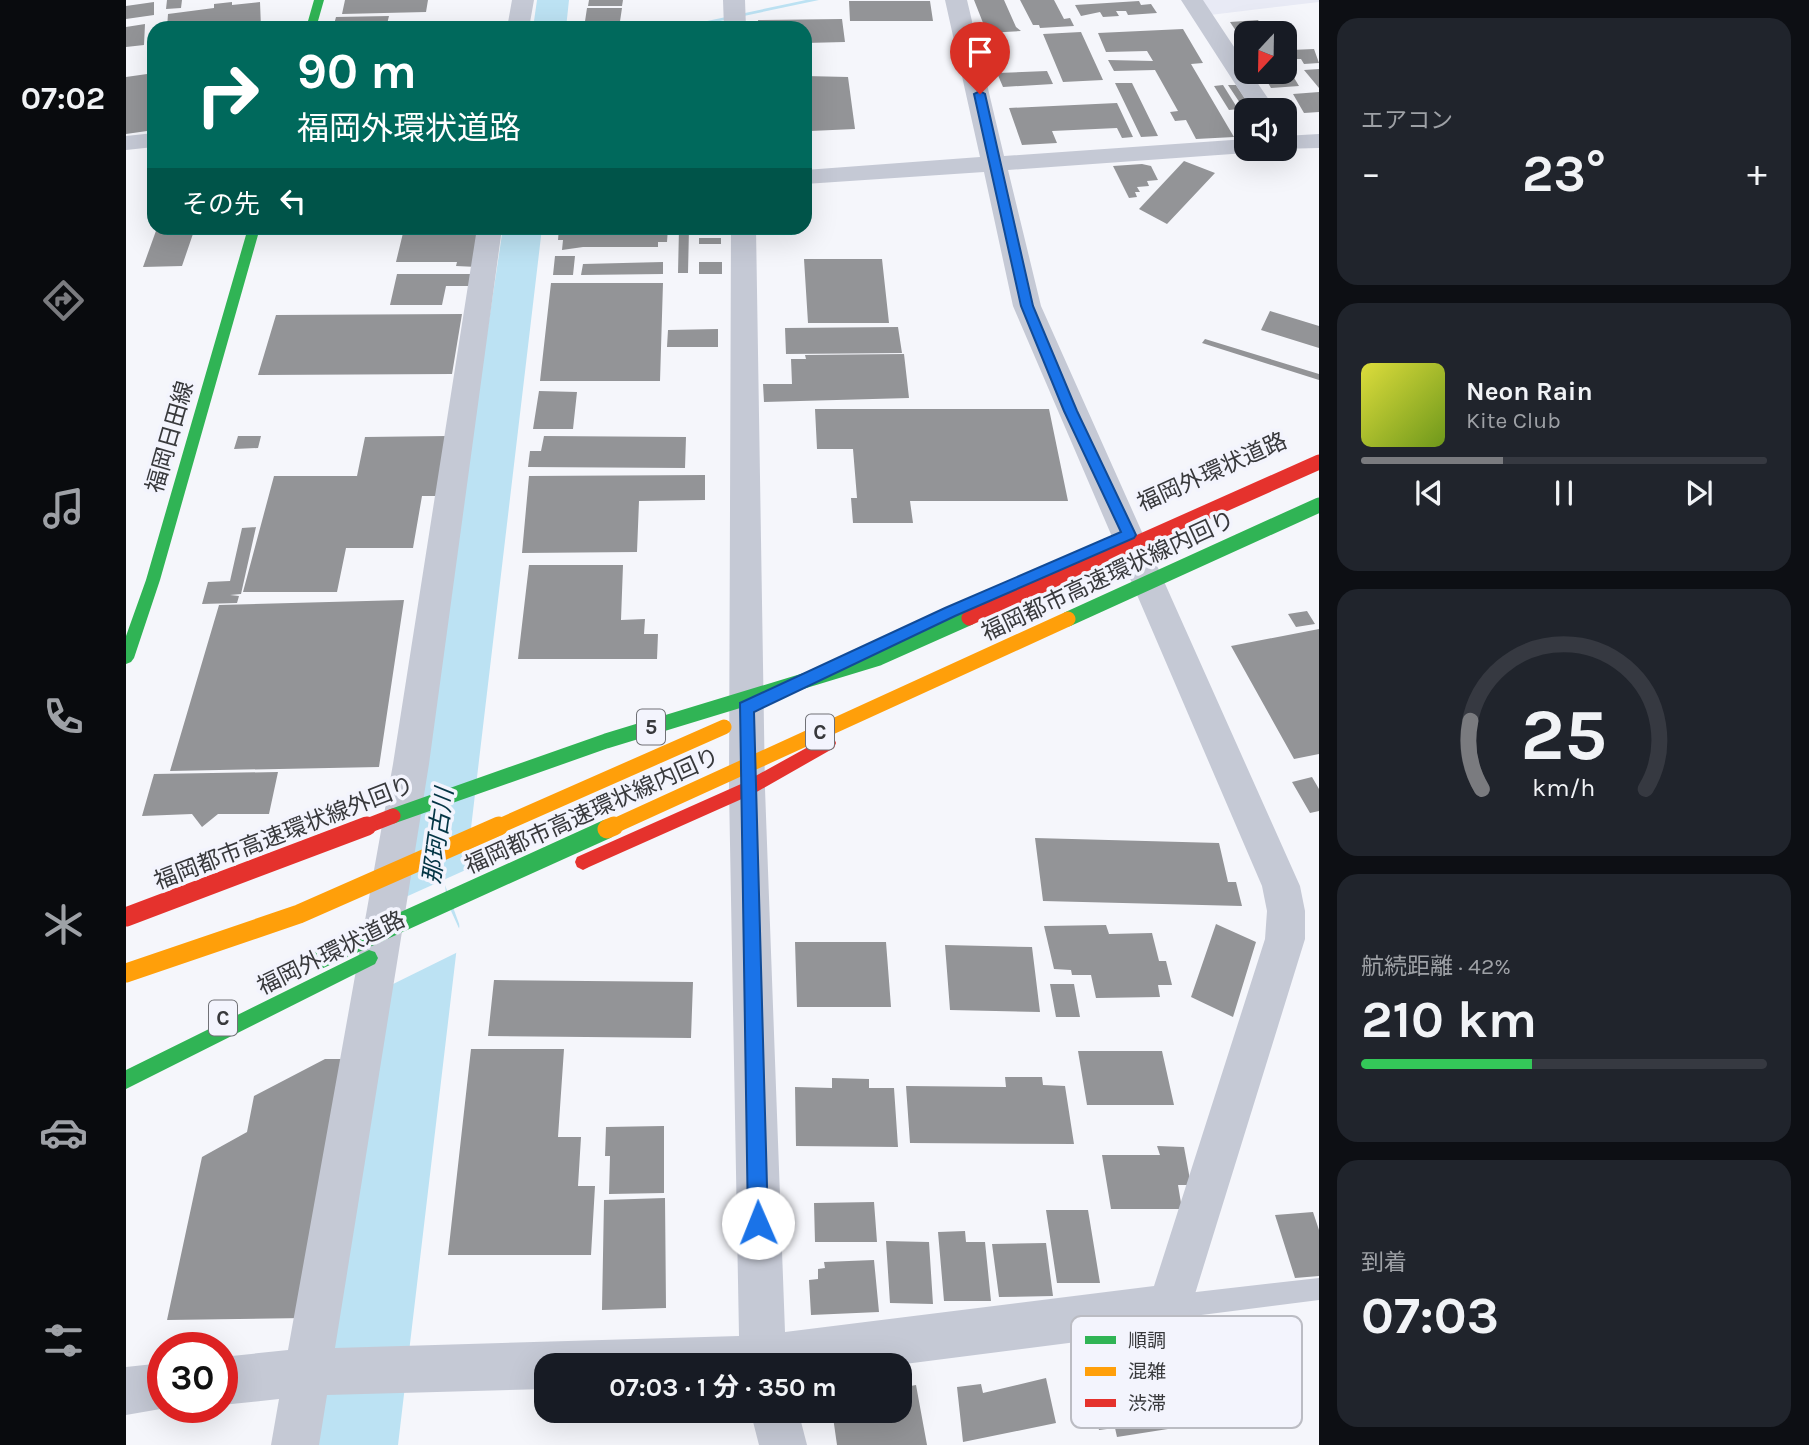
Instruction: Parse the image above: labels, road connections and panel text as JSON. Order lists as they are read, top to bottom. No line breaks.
{"streets":{"main road":["福岡日田線","福岡外環状道路","福岡都市高速環状線内回り","5","C","福岡都市高速環状線外回り"]},"crossings":[["福岡外環状道路","C"]],"water":["那珂古川"],"legend":["順調","混雑","渋滞"],"north":"bottom","page":{"tabs":"07:02","tile":["エアコン",["航続距離 · 42%","210 km"],["到着","07:03"]],"turn":["90 m","福岡外環状道路"],"heat":["−","23°","+"],"then":"その先","song":["Neon Rain","Kite Club"],"limit":"30","trip":"07:03 · 1 分 · 350 m","gauge":["25","km/h"]}}
